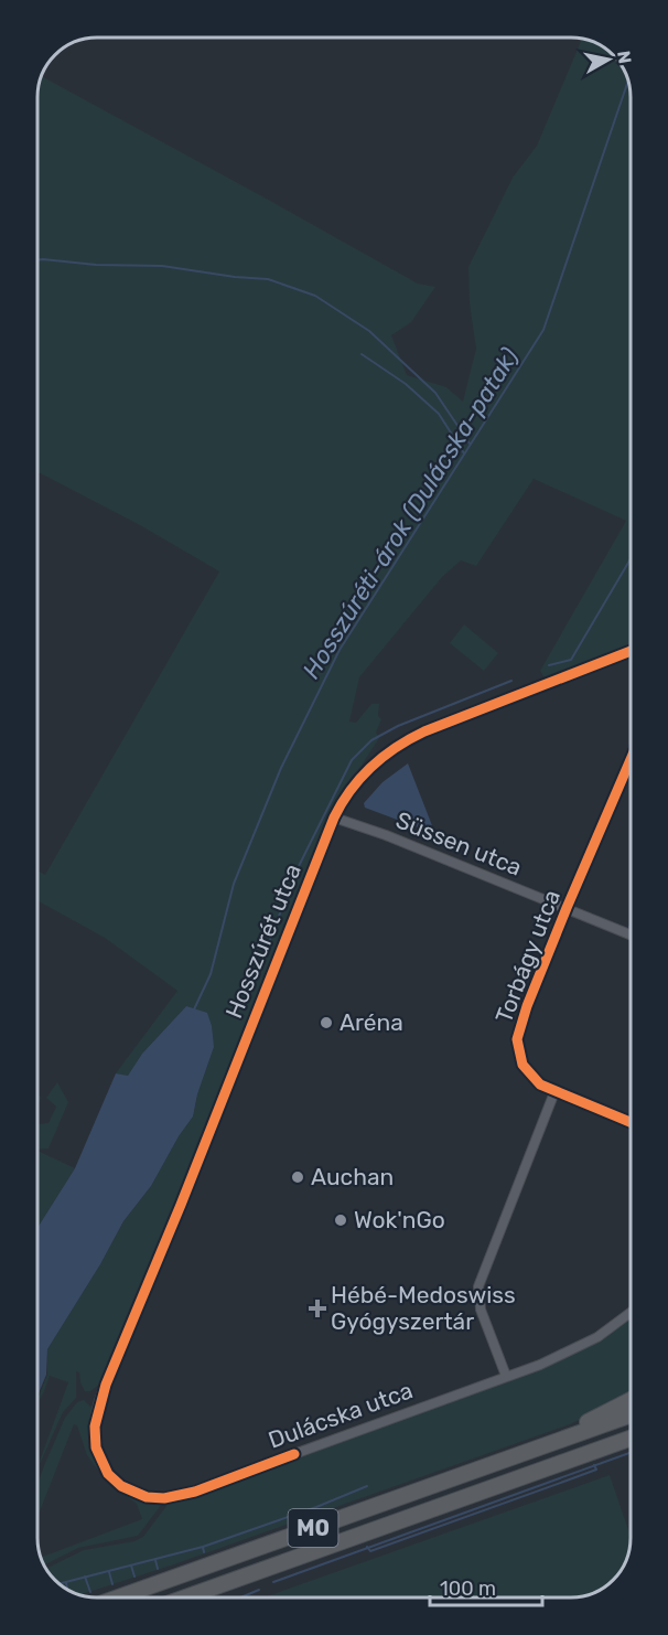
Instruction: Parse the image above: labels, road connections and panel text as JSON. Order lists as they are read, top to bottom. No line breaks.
{"streets":{"highway":["M0"],"street":["Süssen utca","Hosszúrét utca","Torbágy utca","Dulácska utca"]},"crossings":[["Süssen utca","Hosszúrét utca"],["Süssen utca","Torbágy utca"],["Hosszúrét utca","Dulácska utca"]],"water":["Hosszúréti-árok (Dulácska-patak)"],"places":{"other":["Aréna","Auchan","Wok'nGo"],"health":["Hébé-Medoswiss Gyógyszertár"]},"scale_bar":"100 m","north":"right"}
